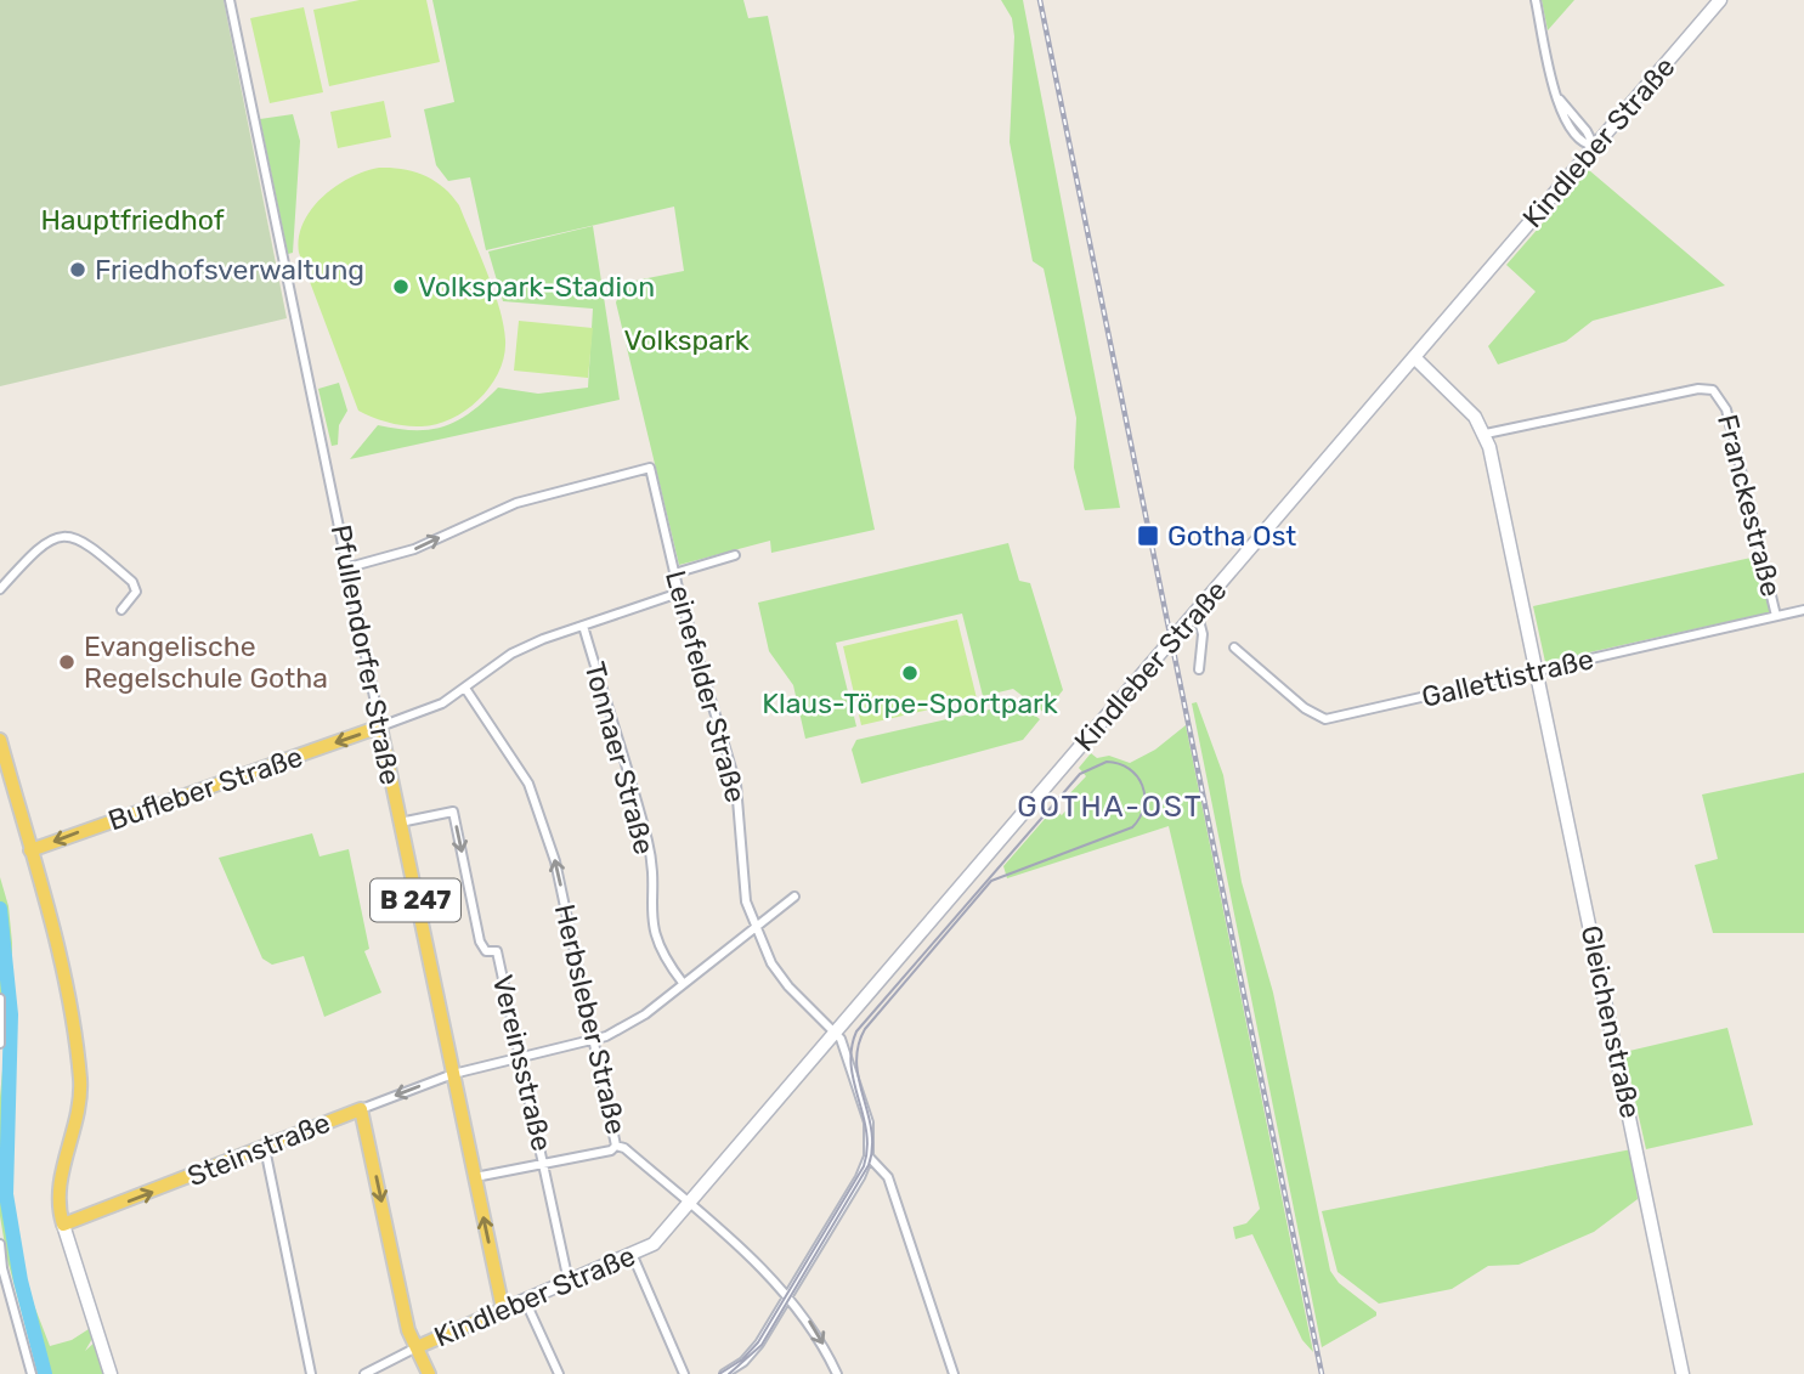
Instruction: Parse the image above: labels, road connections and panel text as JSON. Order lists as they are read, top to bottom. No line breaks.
{"streets":{"main road":["Kindleber Straße","Pfullendorfer Straße","Bufleber Straße","B 247","Gleichenstraße","Steinstraße"],"street":["Franckestraße","Gallettistraße","Leinefelder Straße","Tonnaer Straße","Herbsleber Straße","Vereinsstraße"]},"crossings":[["Kindleber Straße","Pfullendorfer Straße"],["Kindleber Straße","Leinefelder Straße"],["Kindleber Straße","Herbsleber Straße"],["Kindleber Straße","Vereinsstraße"],["Franckestraße","Gallettistraße"],["Franckestraße","Gleichenstraße"],["Pfullendorfer Straße","Leinefelder Straße"],["Pfullendorfer Straße","Bufleber Straße"],["Pfullendorfer Straße","Vereinsstraße"],["Pfullendorfer Straße","Steinstraße"],["Gallettistraße","Gleichenstraße"],["Leinefelder Straße","Steinstraße"],["Tonnaer Straße","Steinstraße"],["Herbsleber Straße","Steinstraße"],["Vereinsstraße","Steinstraße"]],"one_way":["Bufleber Straße","Vereinsstraße"],"districts":["GOTHA-OST"],"parks":["Hauptfriedhof","Volkspark"],"places":{"other":["Friedhofsverwaltung","Volkspark-Stadion","Evangelische Regelschule Gotha","Klaus-Törpe-Sportpark"],"transit":["Gotha Ost"]}}
